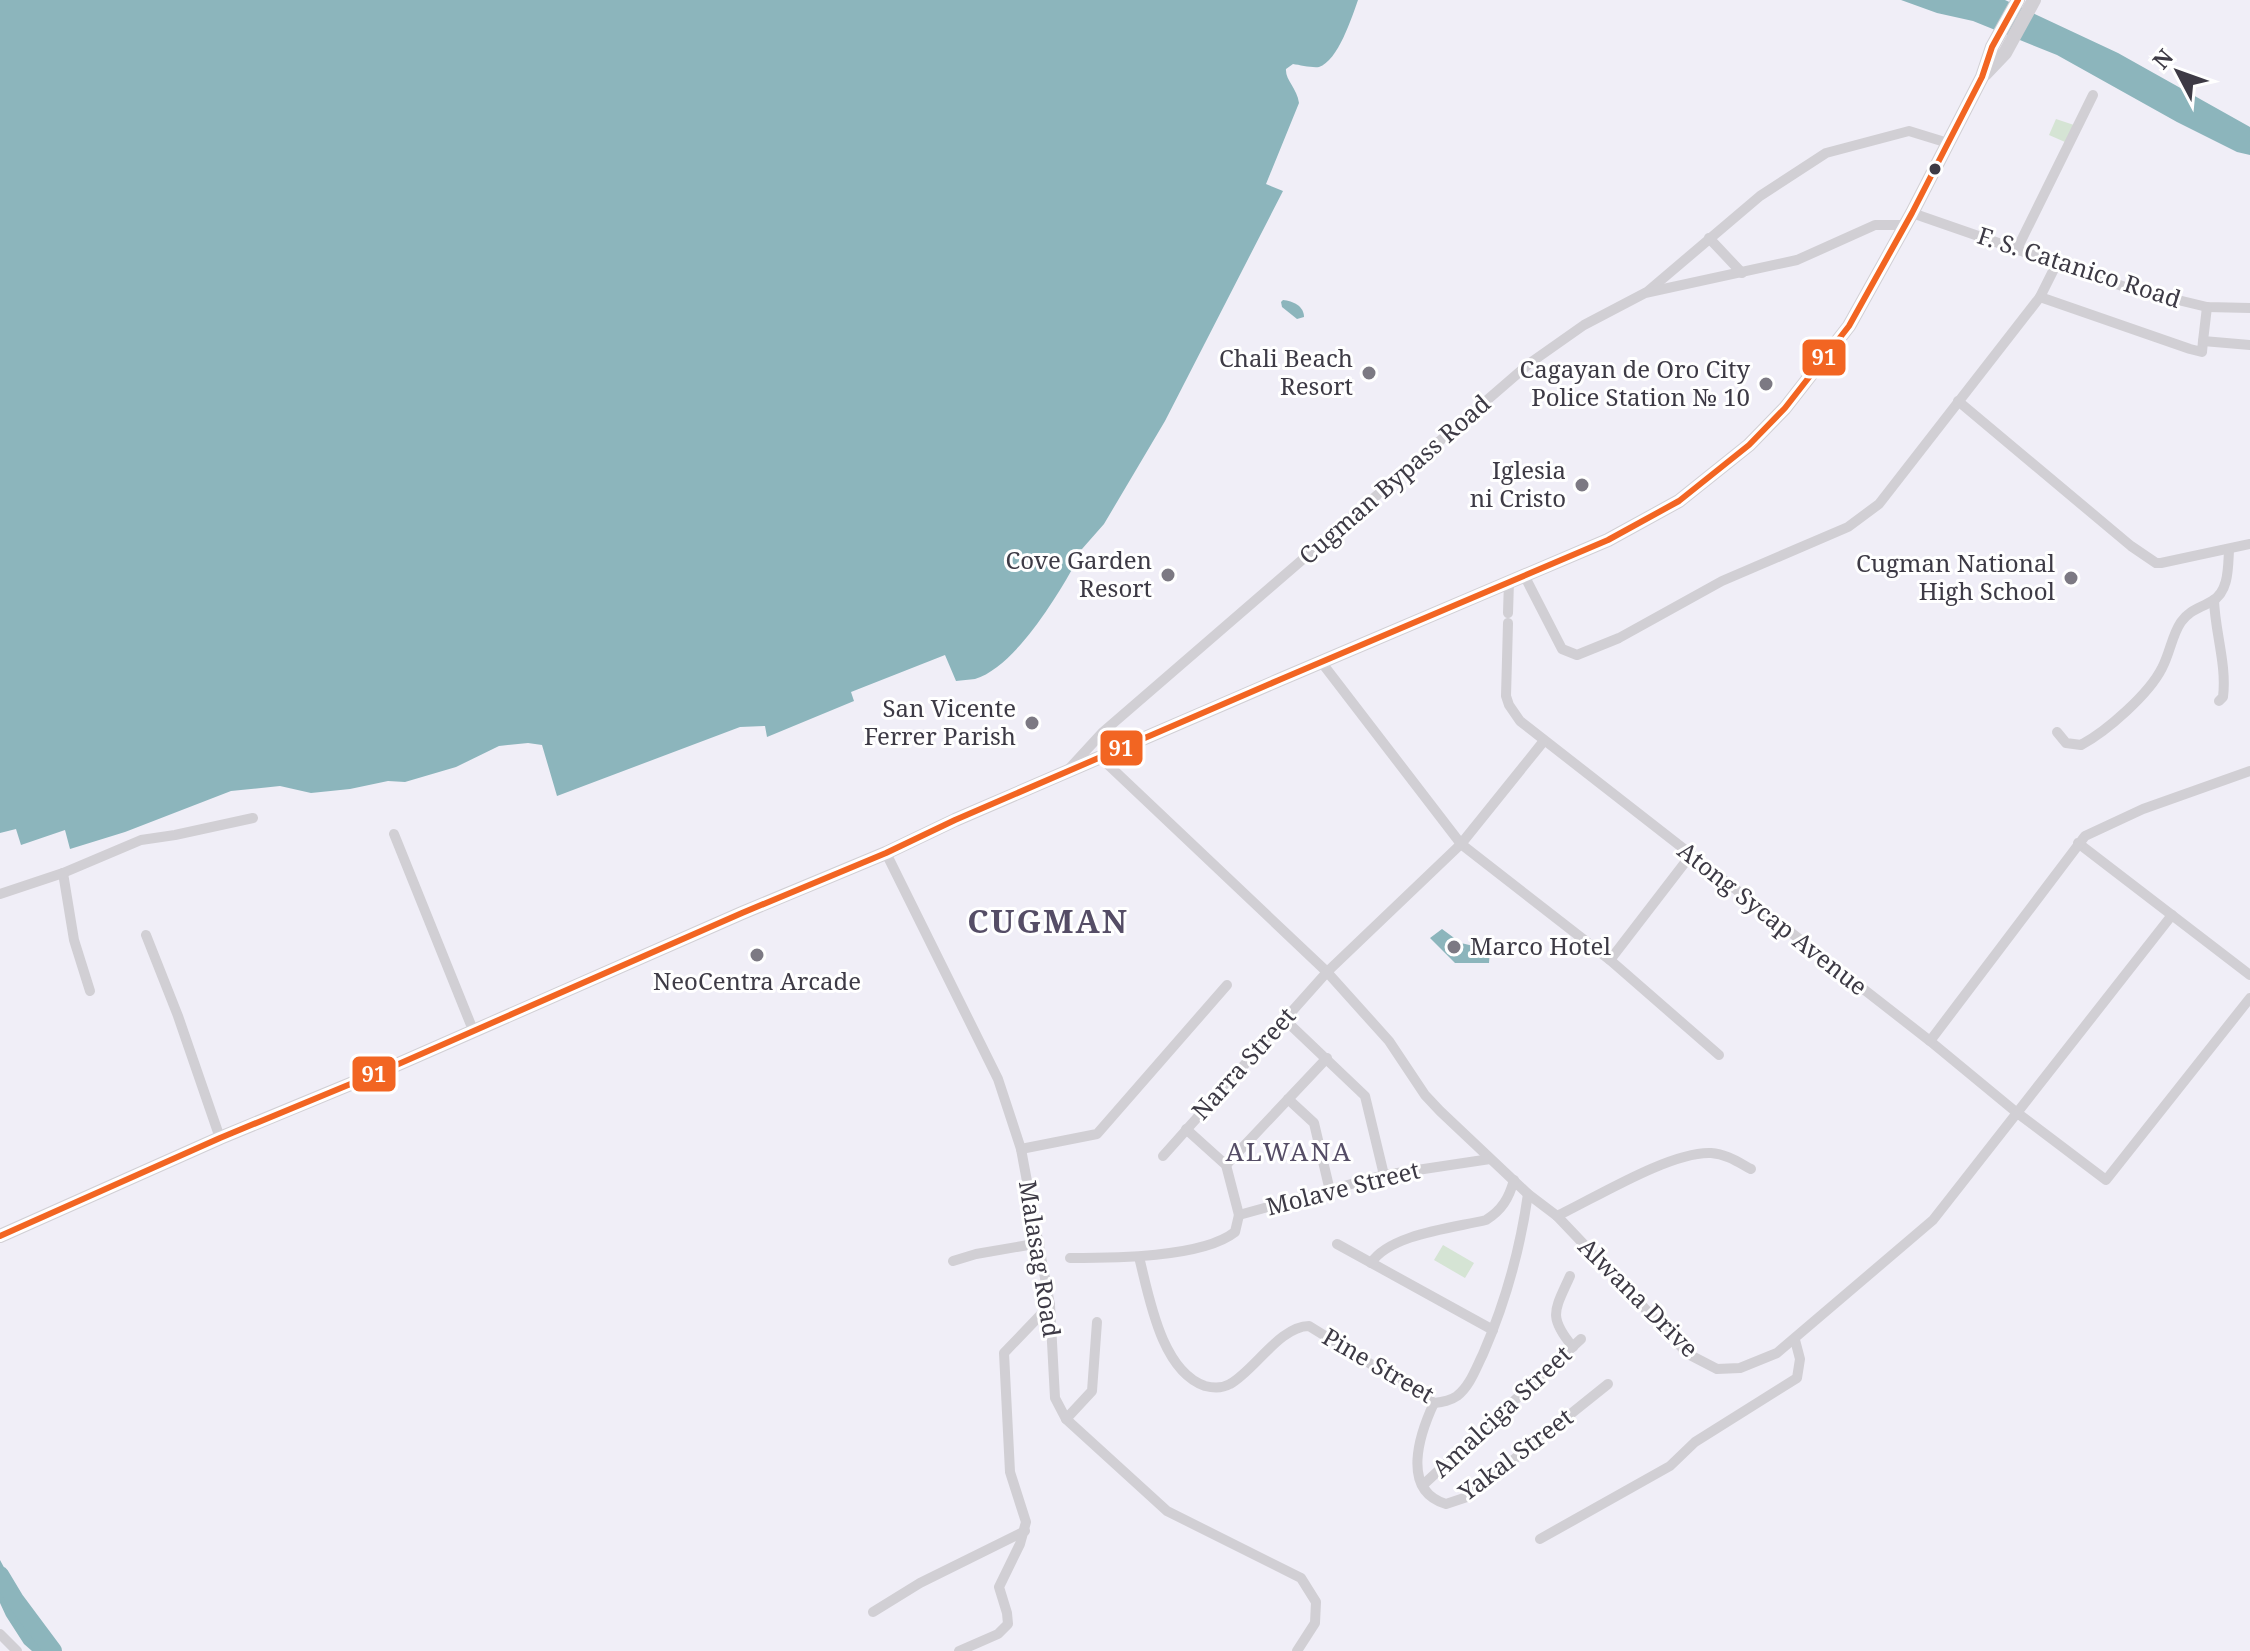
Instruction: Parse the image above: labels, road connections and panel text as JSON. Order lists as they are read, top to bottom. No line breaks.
{"streets":{"street":["F. S. Catanico Road","Cugman Bypass Road","Atong Sycap Avenue","Narra Street","Molave Street","Malasag Road","Alwana Drive","Pine Street","Amalciga Street","Yakal Street"]},"crossings":[["F. S. Catanico Road","Cugman Bypass Road"],["Atong Sycap Avenue","Narra Street"],["Atong Sycap Avenue","Alwana Drive"],["Narra Street","Alwana Drive"],["Molave Street","Alwana Drive"],["Molave Street","Pine Street"],["Alwana Drive","Pine Street"],["Amalciga Street","Yakal Street"]],"districts":["CUGMAN","ALWANA"],"places":["Chali Beach Resort","Cagayan de Oro City Police Station № 10","Iglesia ni Cristo","Cove Garden Resort","Cugman National High School","San Vicente Ferrer Parish","Marco Hotel","NeoCentra Arcade"],"lines":["transit line 91"],"north":"top left"}
